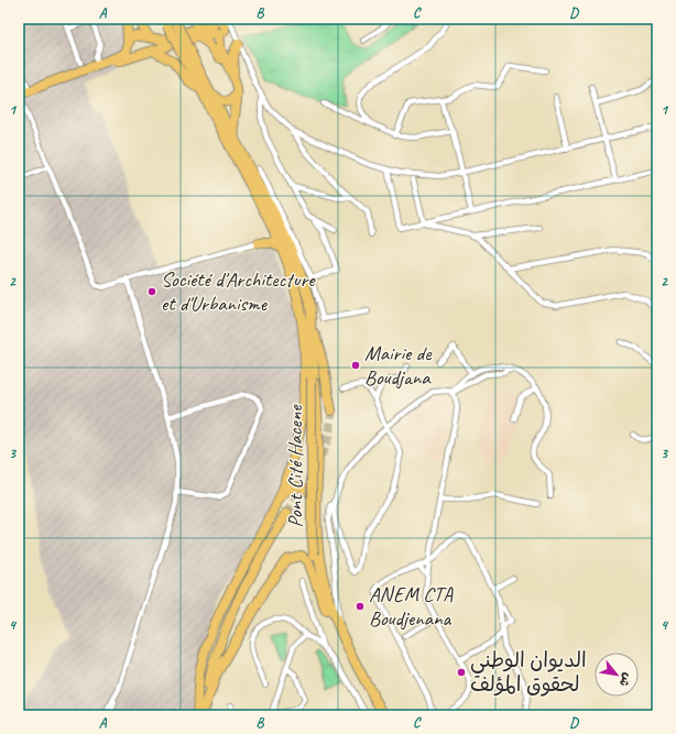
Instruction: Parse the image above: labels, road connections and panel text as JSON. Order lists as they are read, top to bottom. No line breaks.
{"streets":{"highway":["Pont Cité Hacene"]},"places":["Société d'Architecture et d'Urbanisme","Mairie de Boudjana","ANEM CTA Boudjenana","الديوان الوطني لحقوق المؤلف"],"north":"bottom right","grid":{"columns":["A","B","C","D"],"rows":["1","2","3","4"]}}
